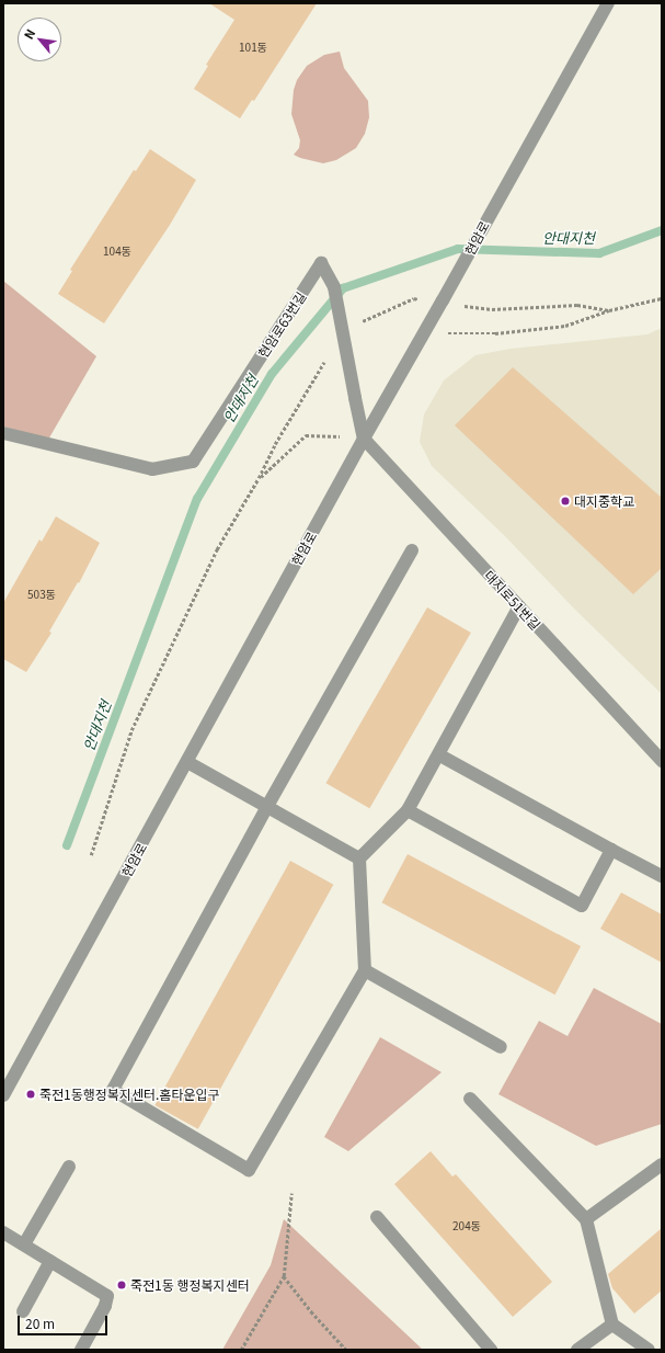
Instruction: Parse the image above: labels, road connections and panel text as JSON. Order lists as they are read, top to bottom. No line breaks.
{"streets":{"street":["현암로","현암로63번길","대지로51번길"]},"crossings":[["현암로","현암로63번길"],["현암로","대지로51번길"],["현암로63번길","대지로51번길"]],"water":["안대지천"],"places":["대지중학교","죽전1동행정복지센터.홈타운입구","죽전1동 행정복지센터"],"house_numbers":["101동","104동","503동","204동"],"scale_bar":"20 m","north":"top left"}
